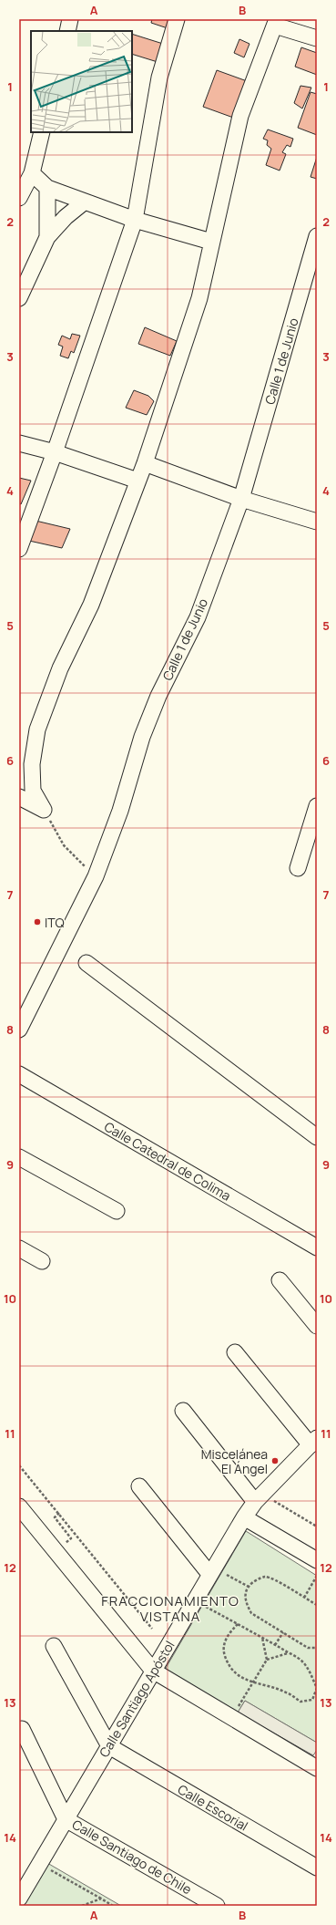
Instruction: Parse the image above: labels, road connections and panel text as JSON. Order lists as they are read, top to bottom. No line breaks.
{"streets":{"street":["Calle 1 de Junio","Calle Catedral de Colima","Calle Santiago Apóstol","Calle Escorial","Calle Santiago de Chile"]},"crossings":[["Calle Santiago Apóstol","Calle Escorial"],["Calle Santiago Apóstol","Calle Santiago de Chile"]],"districts":["FRACCIONAMIENTO VISTANA"],"places":["ITQ","Miscelánea El Ángel"],"grid":{"columns":["A","B"],"rows":["1","2","3","4","5","6","7","8","9","10","11","12","13","14"]}}
